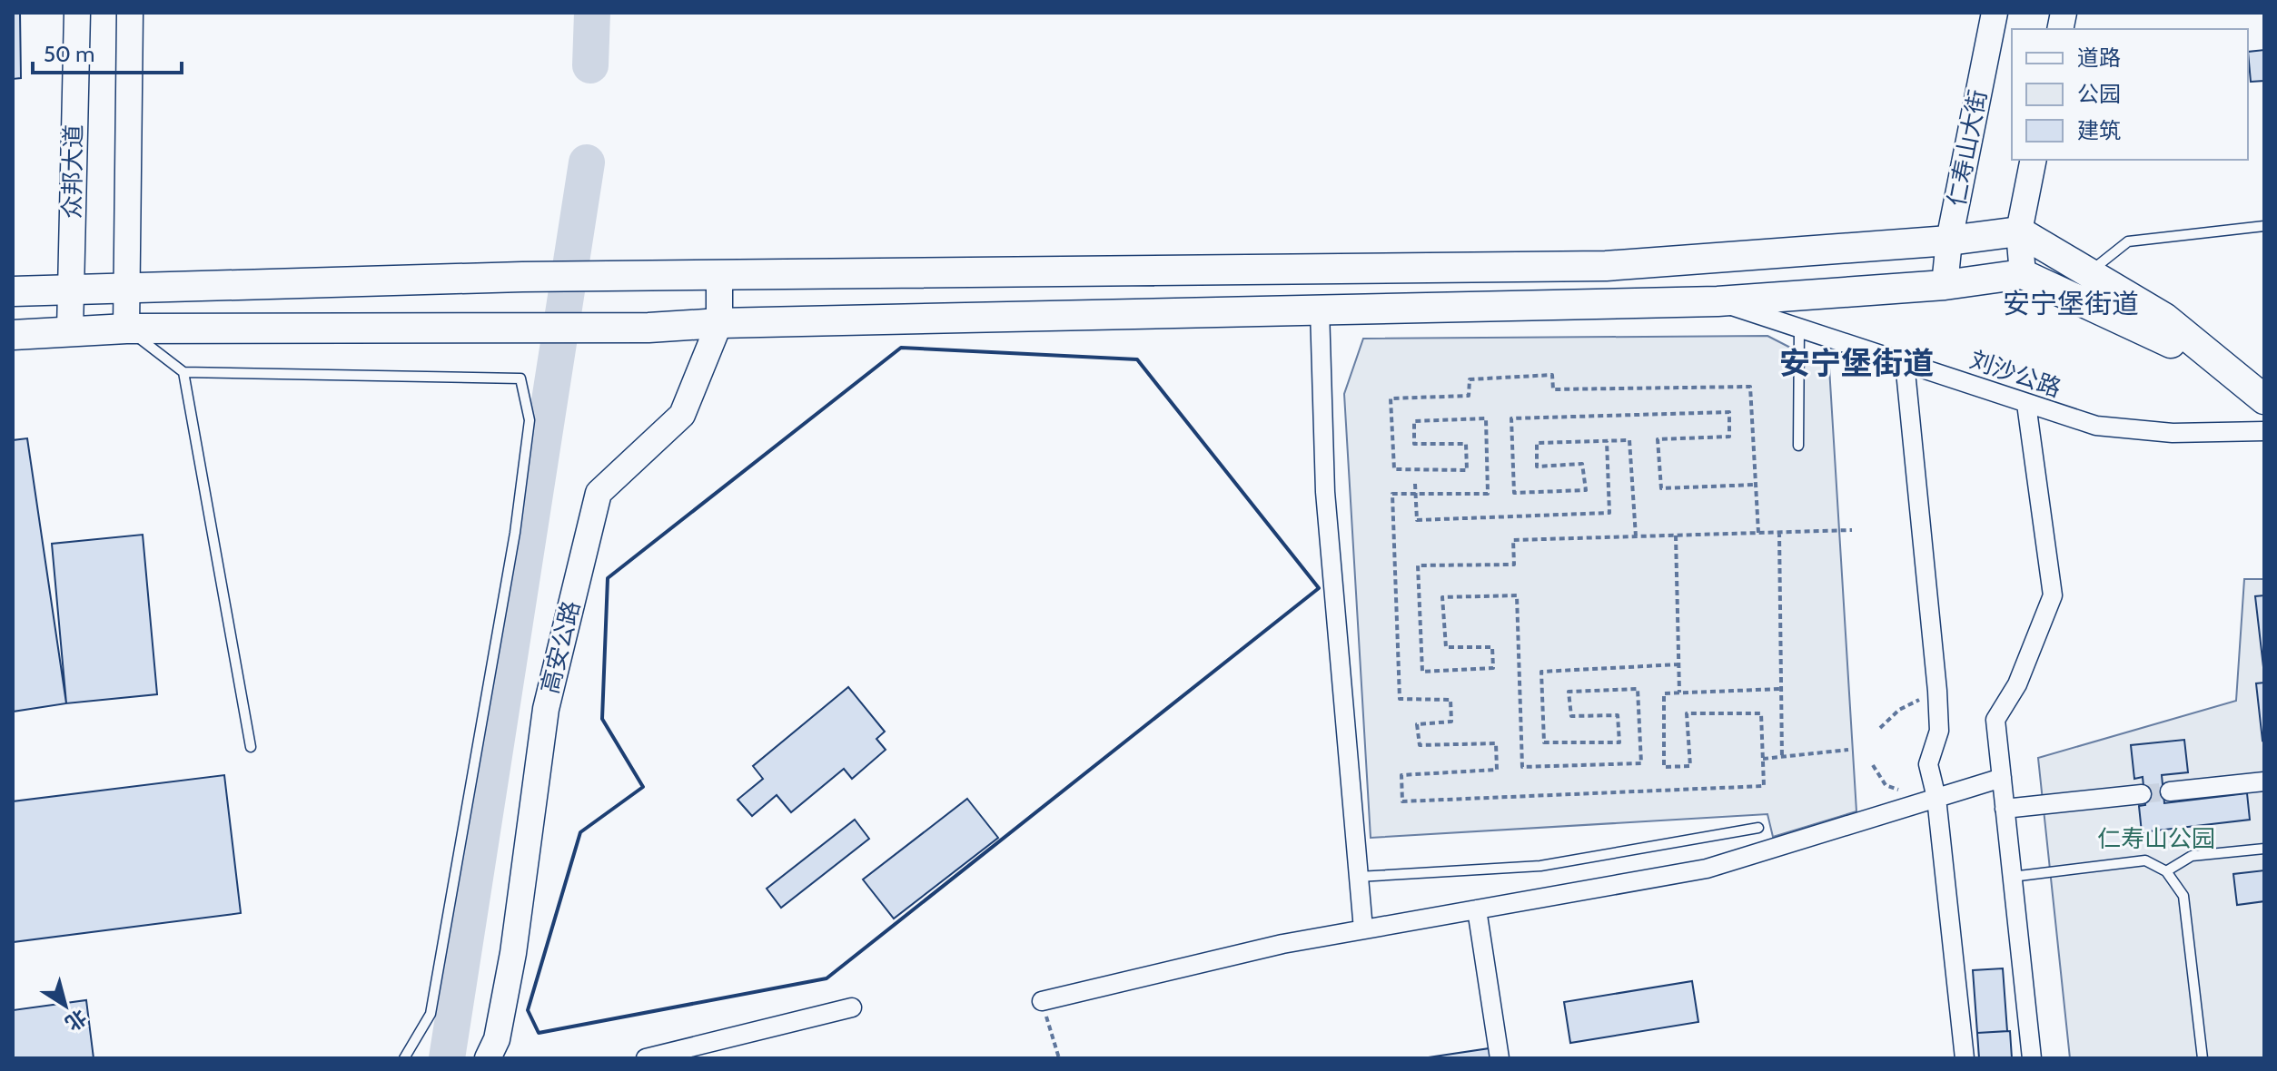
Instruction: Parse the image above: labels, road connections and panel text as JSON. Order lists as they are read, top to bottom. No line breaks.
{"streets":{"main road":["仁寿山大街","众邦大道","高安公路"],"street":["刘沙公路"]},"districts":["安宁堡街道","安宁堡街道"],"parks":["仁寿山公园"],"legend":["道路","公园","建筑"],"scale_bar":"50 m","north":"bottom right"}
